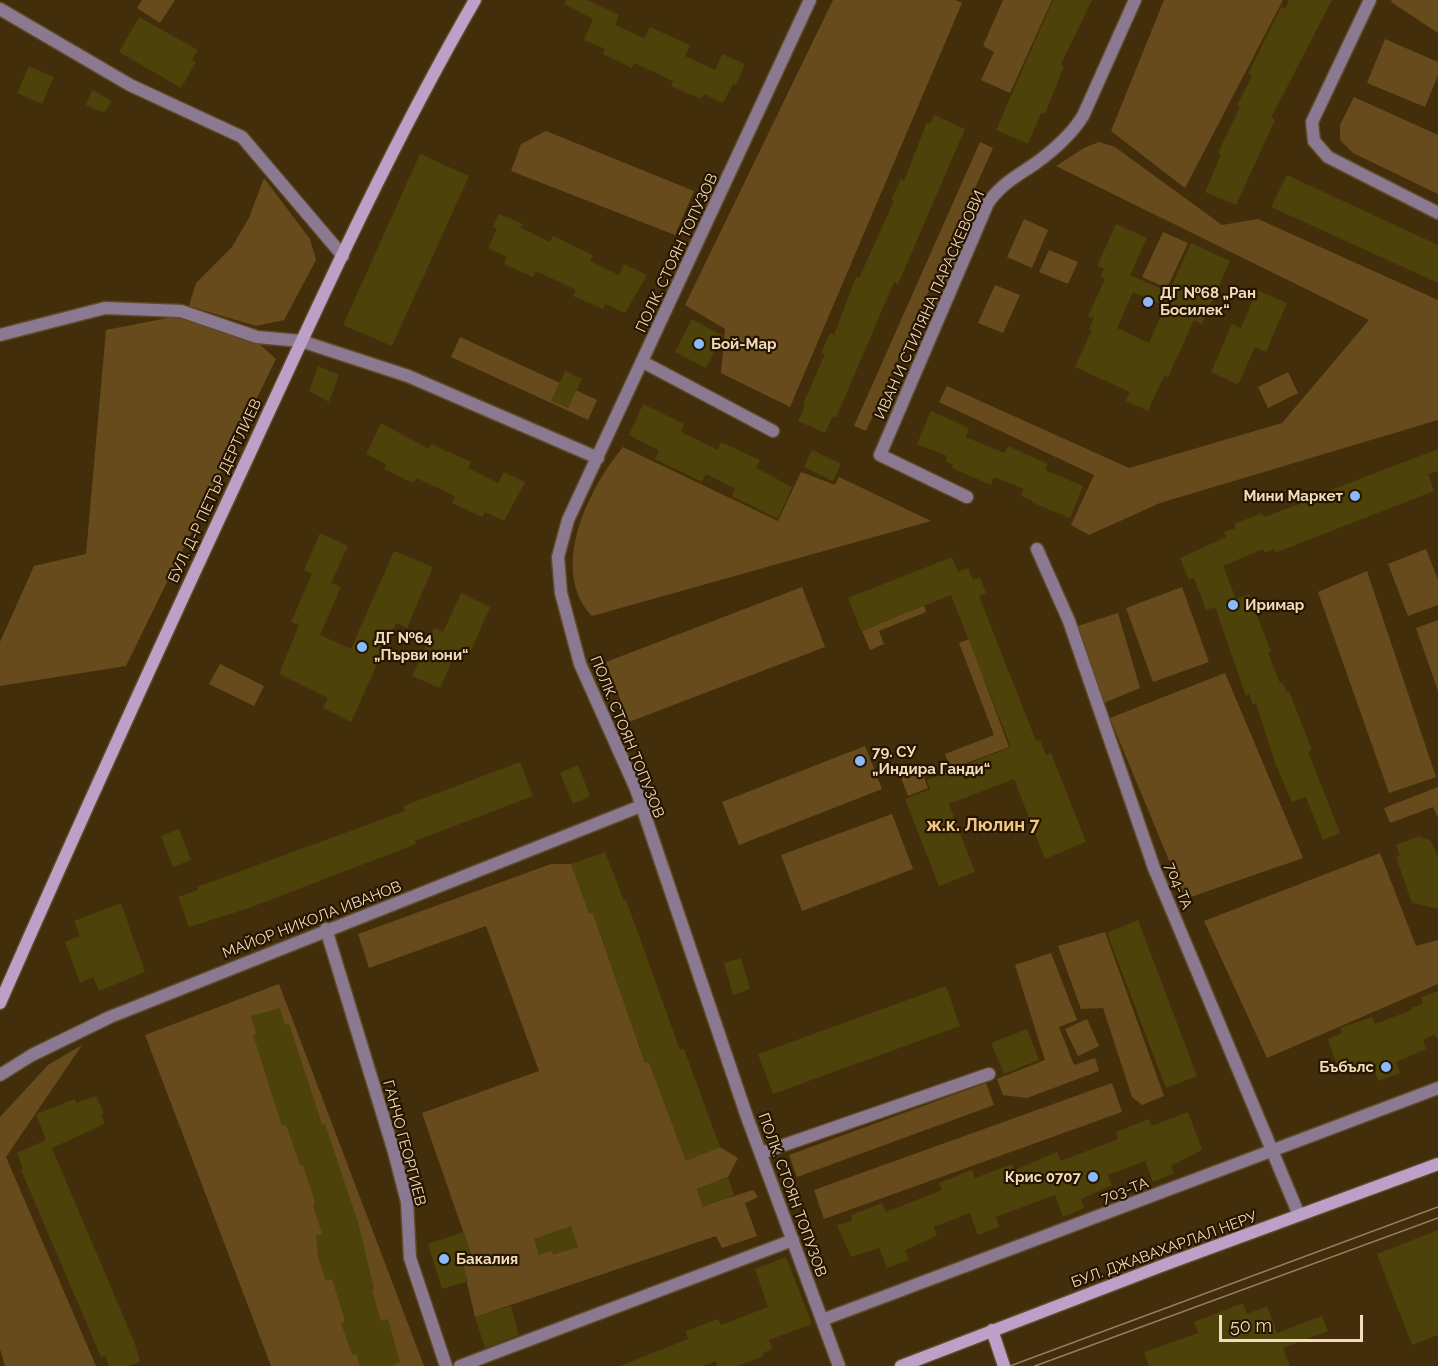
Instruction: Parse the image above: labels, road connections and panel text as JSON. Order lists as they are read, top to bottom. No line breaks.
{"streets":{"main road":["БУЛ. Д-Р ПЕТЪР ДЕРТЛИЕВ","БУЛ. ДЖАВАХАРЛАЛ НЕРУ"],"street":["ПОЛК. СТОЯН ТОПУЗОВ","ИВАН И СТИЛЯНА ПАРАСКЕВОВИ","704-ТА","МАЙОР НИКОЛА ИВАНОВ","ГАНЧО ГЕОРГИЕВ","703-ТА"]},"crossings":[["ПОЛК. СТОЯН ТОПУЗОВ","МАЙОР НИКОЛА ИВАНОВ"],["ПОЛК. СТОЯН ТОПУЗОВ","703-ТА"],["704-ТА","703-ТА"],["704-ТА","БУЛ. ДЖАВАХАРЛАЛ НЕРУ"],["МАЙОР НИКОЛА ИВАНОВ","ГАНЧО ГЕОРГИЕВ"]],"districts":["ж.к. Люлин 7"],"places":["ДГ №68 „Ран Босилек“","Бой-Мар","Мини Маркет","Иримар","ДГ №64 „Първи юни“","79. СУ „Индира Ганди“","Бъбълс","Крис 0707","Бакалия"],"scale_bar":"50 m"}
